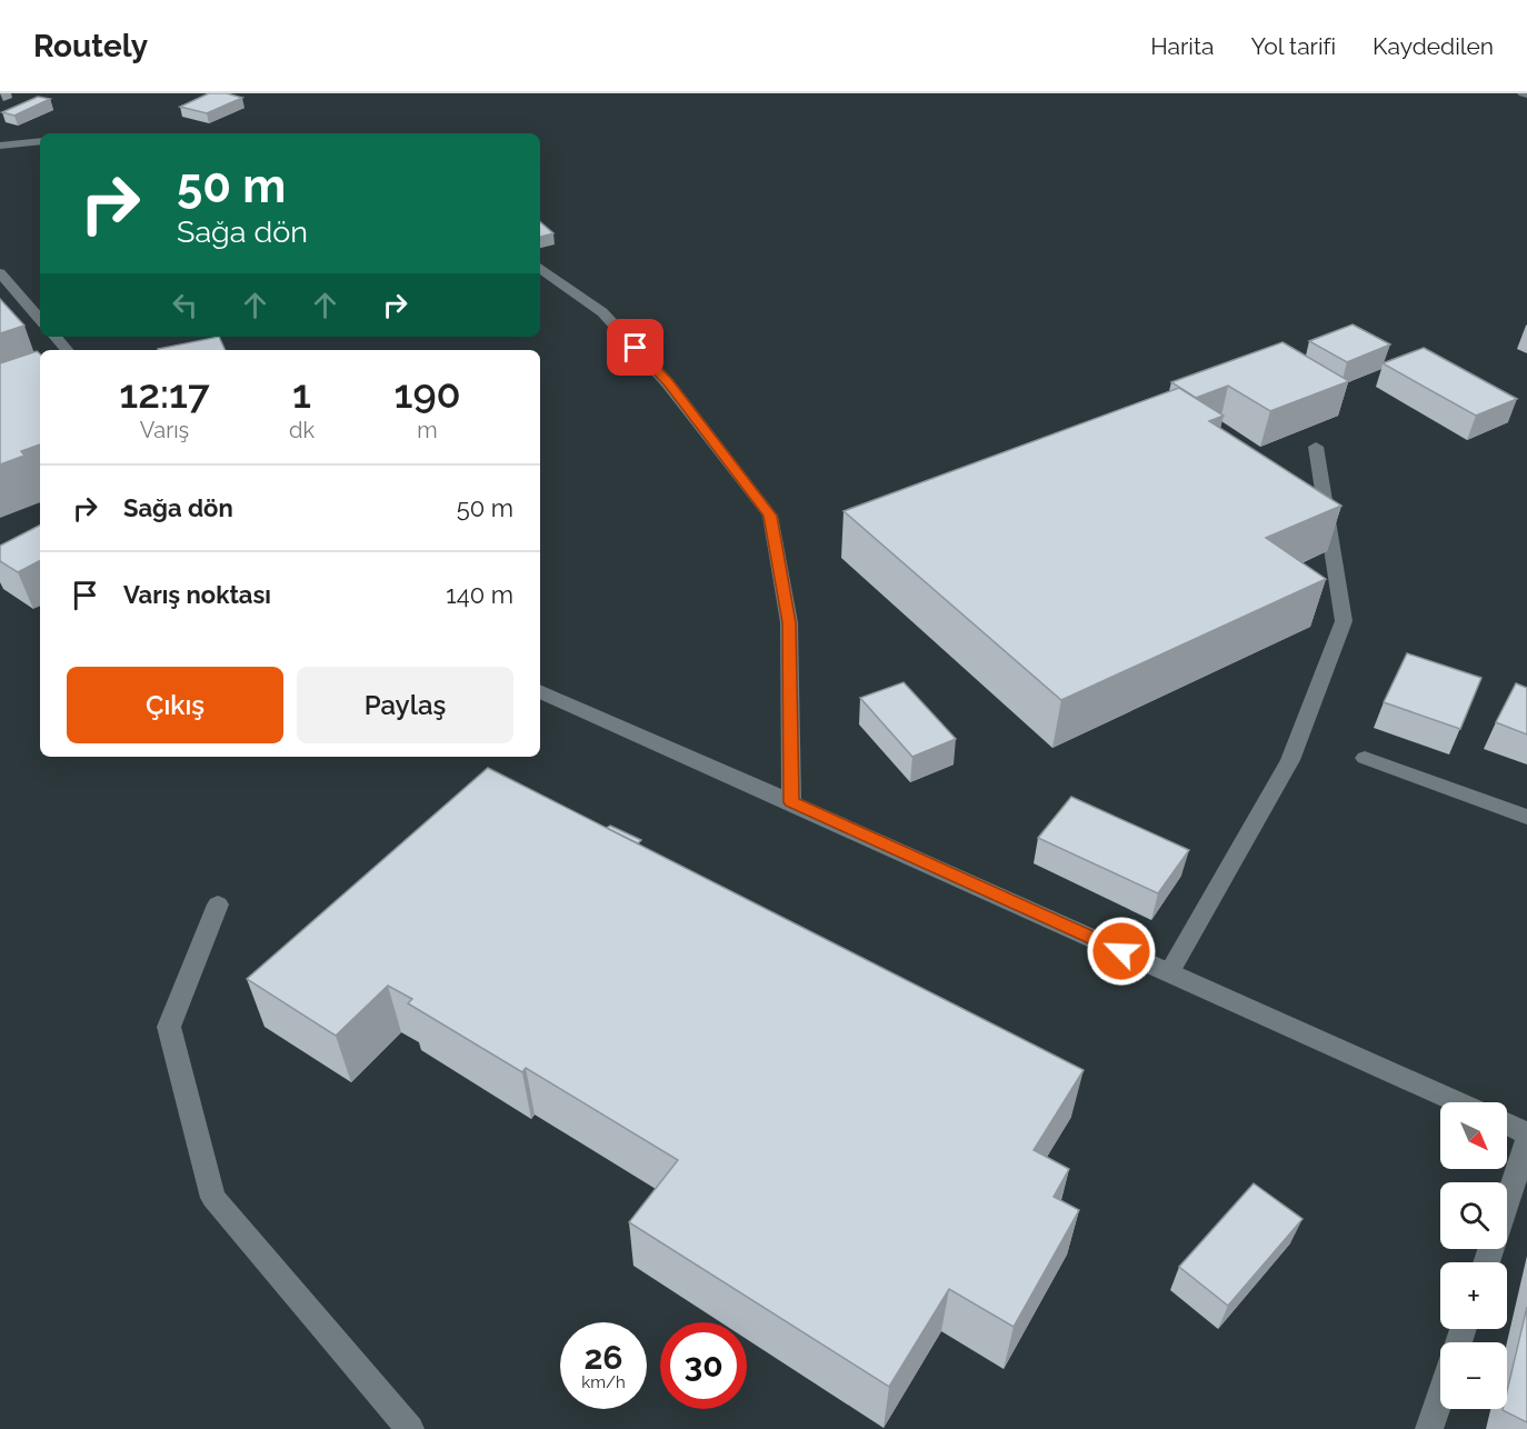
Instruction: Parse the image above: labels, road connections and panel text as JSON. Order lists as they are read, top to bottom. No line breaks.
{"north":"bottom right","page":{"header":"Routely","nav":["Harita","Yol tarifi","Kaydedilen"],"turn":["50 m","Sağa dön"],"eta":["12:17","Varış","1","dk","190","m"],"list":[{"name":"Sağa dön","value":"50 m"},{"name":"Varış noktası","value":"140 m"}],"buttons":["Çıkış","Paylaş"],"map_buttons":["+","−"],"speed":"26 km/h","limit":"30"}}
